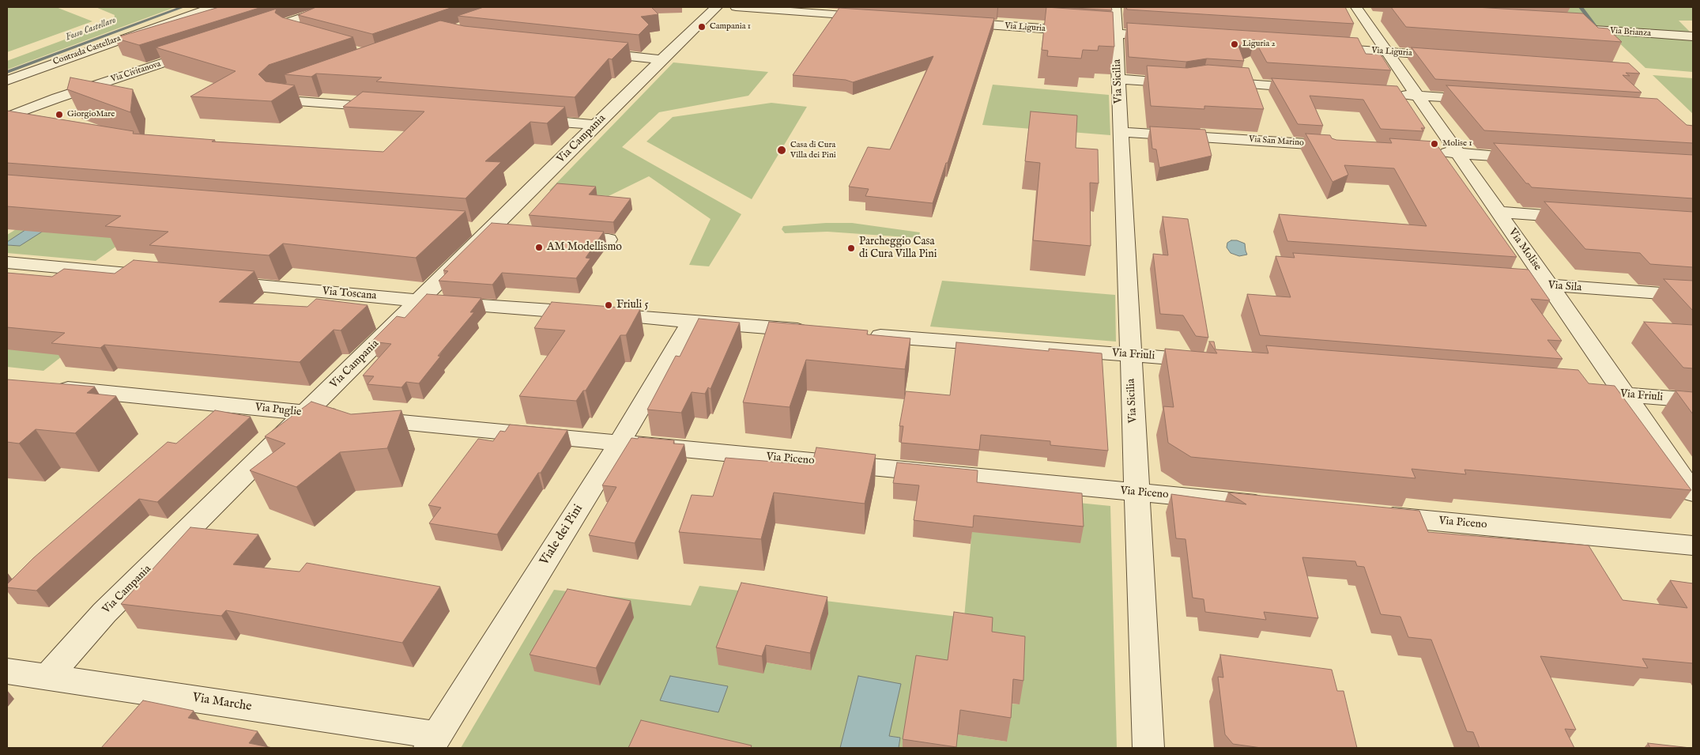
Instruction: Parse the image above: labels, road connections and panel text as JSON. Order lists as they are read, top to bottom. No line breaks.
{"streets":{"street":["Via Liguria","Via Brianza","Contrada Castellara","Via Civitanova","Via Sicilia","Via Campania","Via San Marino","Via Molise","Via Sila","Via Toscana","Via Friuli","Via Puglie","Via Piceno","Viale dei Pini","Via Marche"]},"crossings":[["Via Liguria","Via Sicilia"],["Via Liguria","Via Molise"],["Via Sicilia","Via San Marino"],["Via Sicilia","Via Friuli"],["Via Sicilia","Via Piceno"],["Via Campania","Via Toscana"],["Via Campania","Via Puglie"],["Via Campania","Via Marche"],["Via Molise","Via Sila"],["Via Molise","Via Friuli"],["Via Toscana","Viale dei Pini"],["Via Puglie","Via Piceno"],["Via Puglie","Viale dei Pini"],["Via Piceno","Viale dei Pini"],["Viale dei Pini","Via Marche"]],"water":["Fosso Castellaro"],"places":["Campania 1","Liguria 2","GiorgioMare","Molise 1","Casa di Cura Villa dei Pini","AM Modellismo","Parcheggio Casa di Cura Villa Pini","Friuli 5"]}
